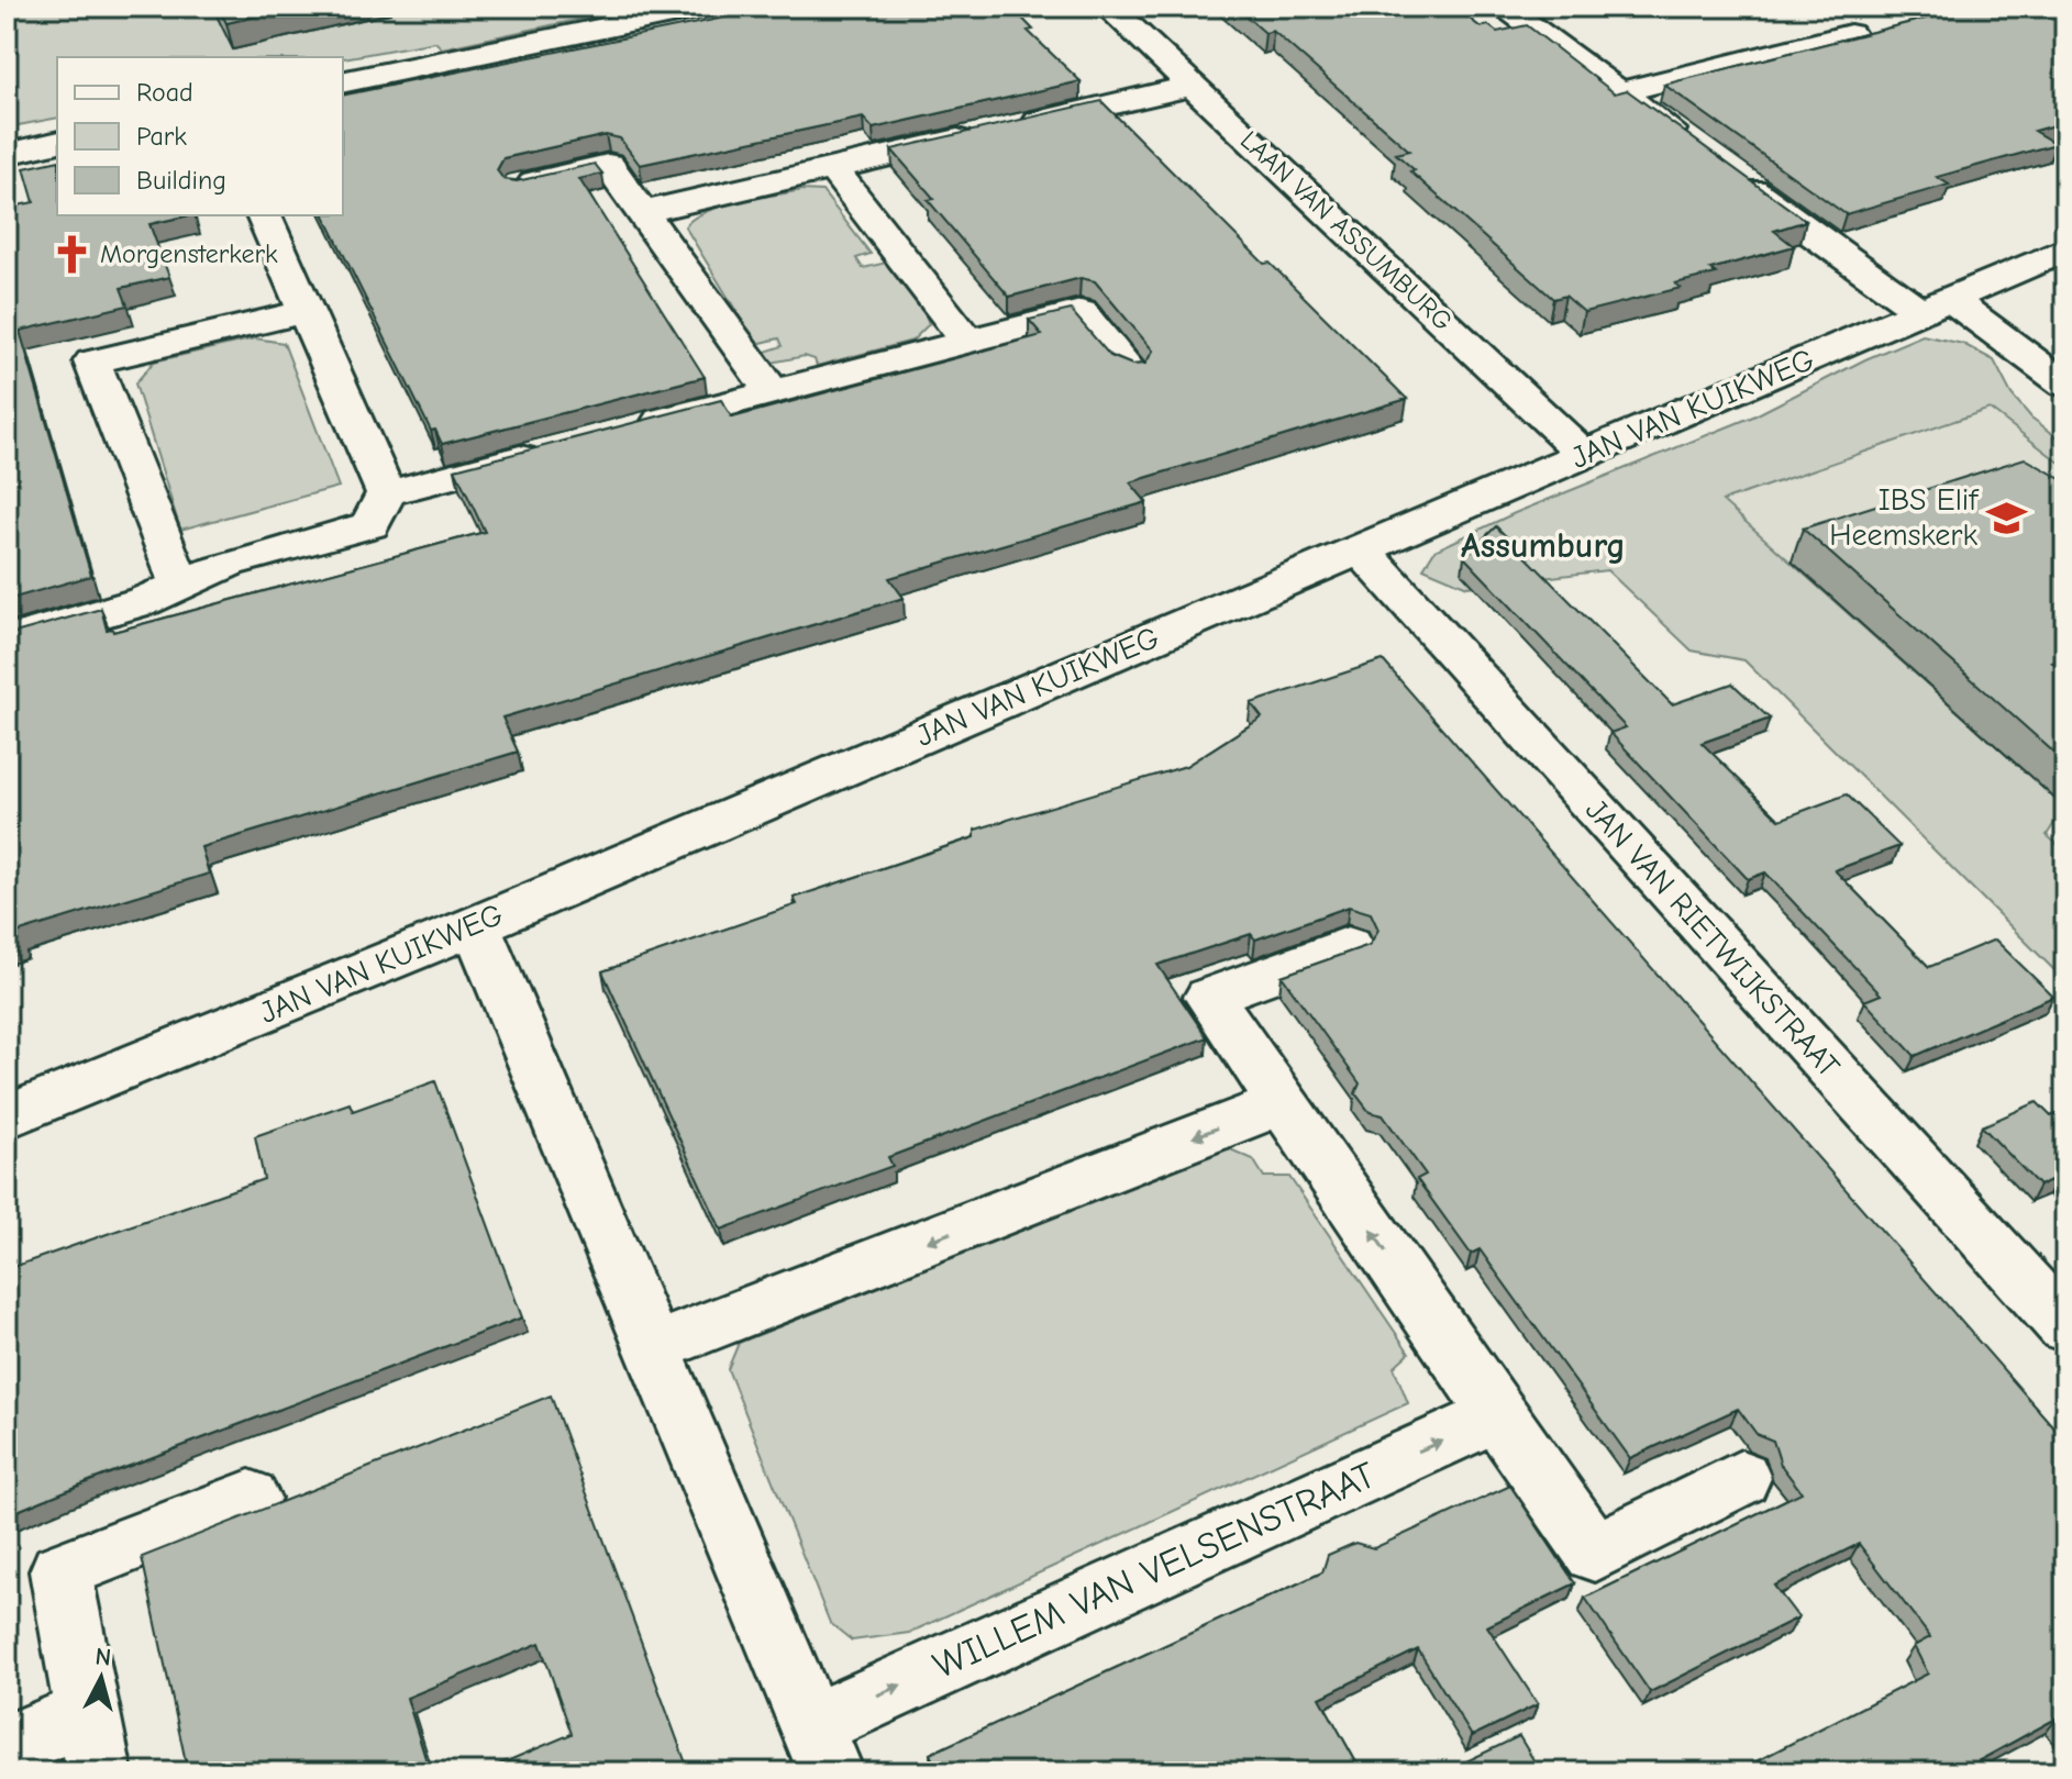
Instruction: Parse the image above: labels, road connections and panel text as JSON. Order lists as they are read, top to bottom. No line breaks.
{"streets":{"street":["LAAN VAN ASSUMBURG","JAN VAN KUIKWEG","JAN VAN RIETWIJKSTRAAT","WILLEM VAN VELSENSTRAAT"]},"crossings":[["LAAN VAN ASSUMBURG","JAN VAN KUIKWEG"],["JAN VAN KUIKWEG","JAN VAN RIETWIJKSTRAAT"],["JAN VAN KUIKWEG","WILLEM VAN VELSENSTRAAT"]],"districts":["Assumburg"],"places":{"church":["Morgensterkerk"],"school or university":["IBS Elif Heemskerk"]},"legend":["Road","Park","Building"],"north":"top"}
